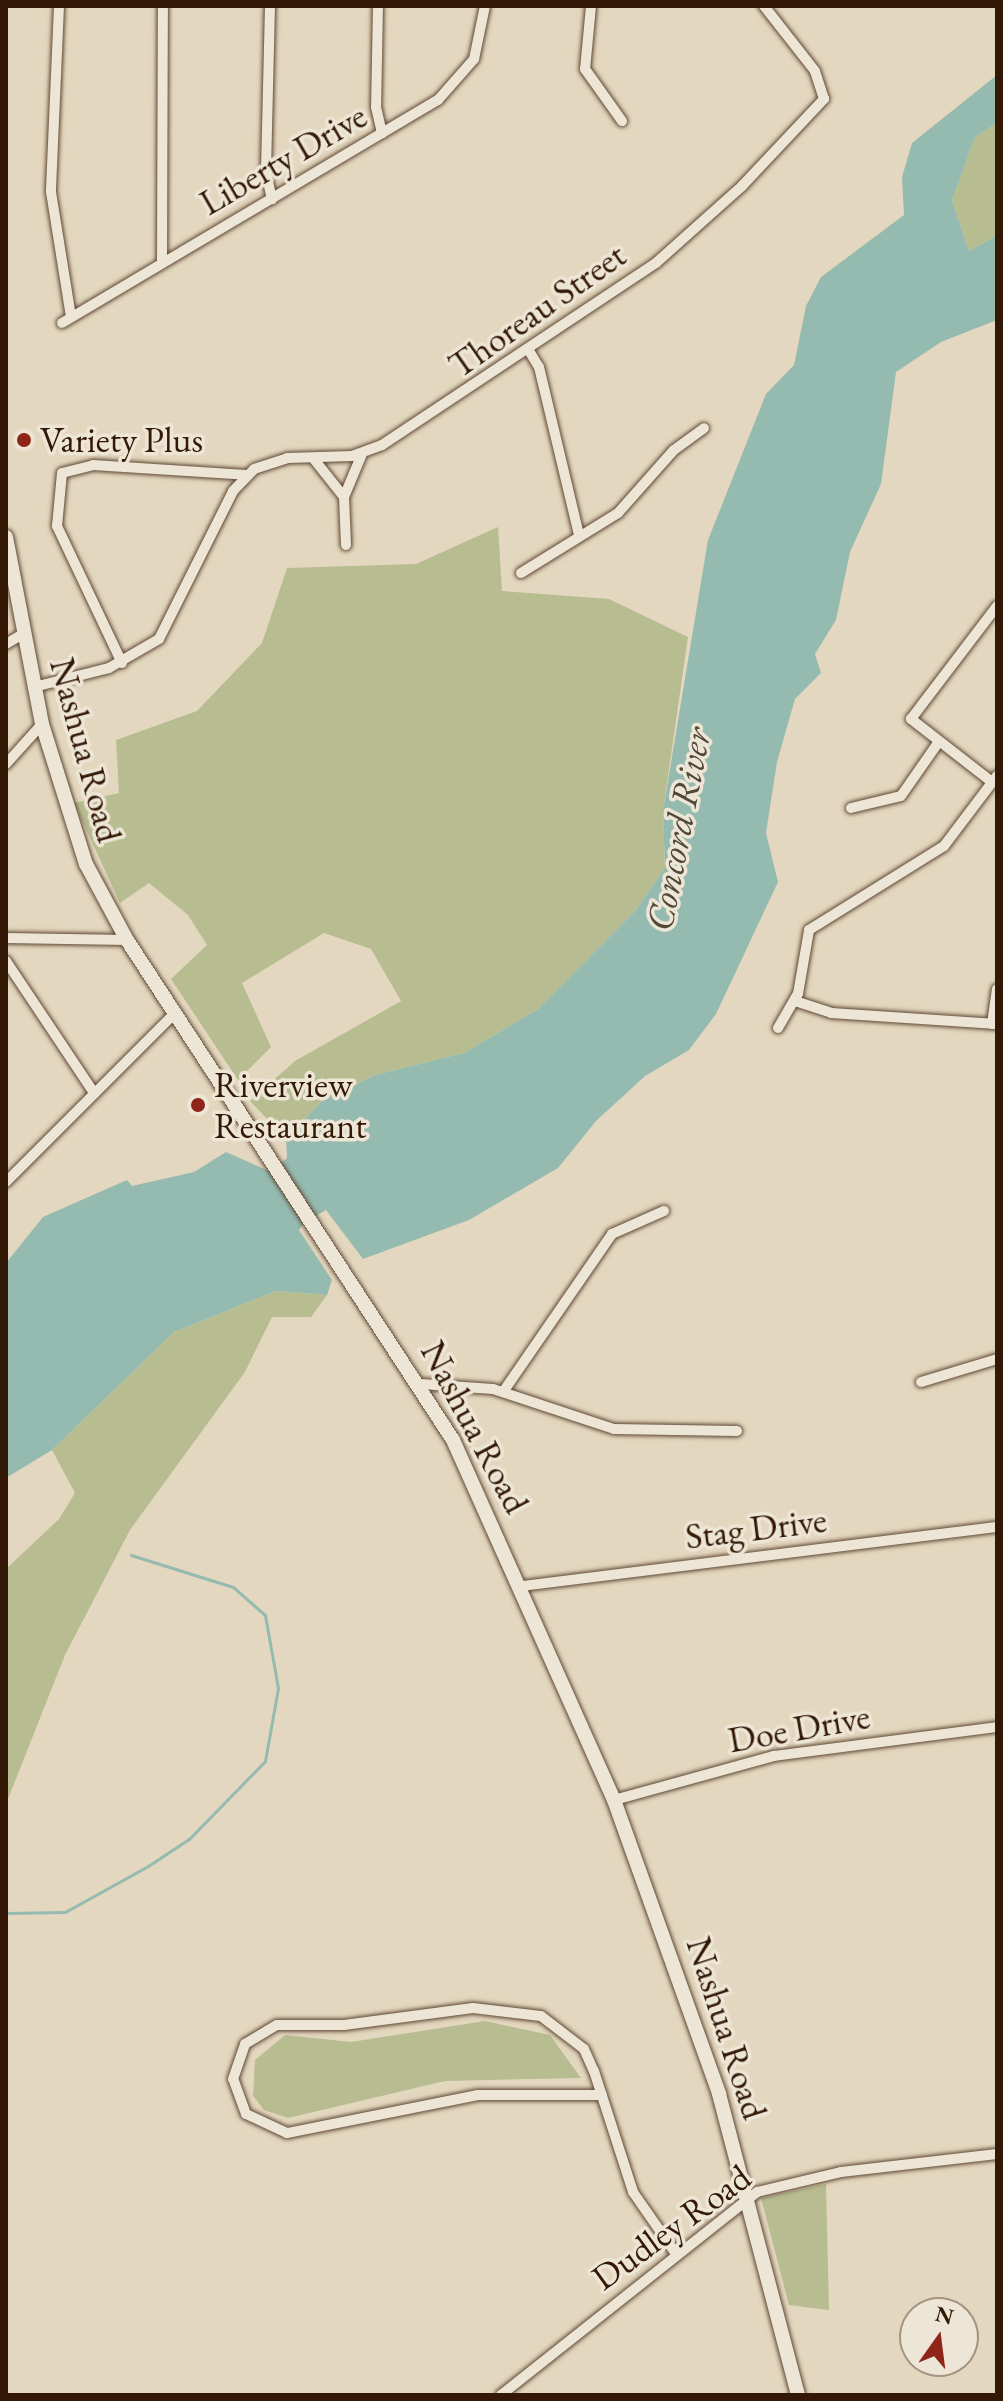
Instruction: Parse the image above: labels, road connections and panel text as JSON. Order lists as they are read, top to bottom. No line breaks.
{"streets":{"main road":["Nashua Road"],"street":["Liberty Drive","Thoreau Street","Stag Drive","Doe Drive","Dudley Road"]},"crossings":[["Nashua Road","Stag Drive"],["Nashua Road","Doe Drive"],["Nashua Road","Dudley Road"]],"water":["Concord River"],"places":["Variety Plus","Riverview Restaurant"],"north":"top"}
